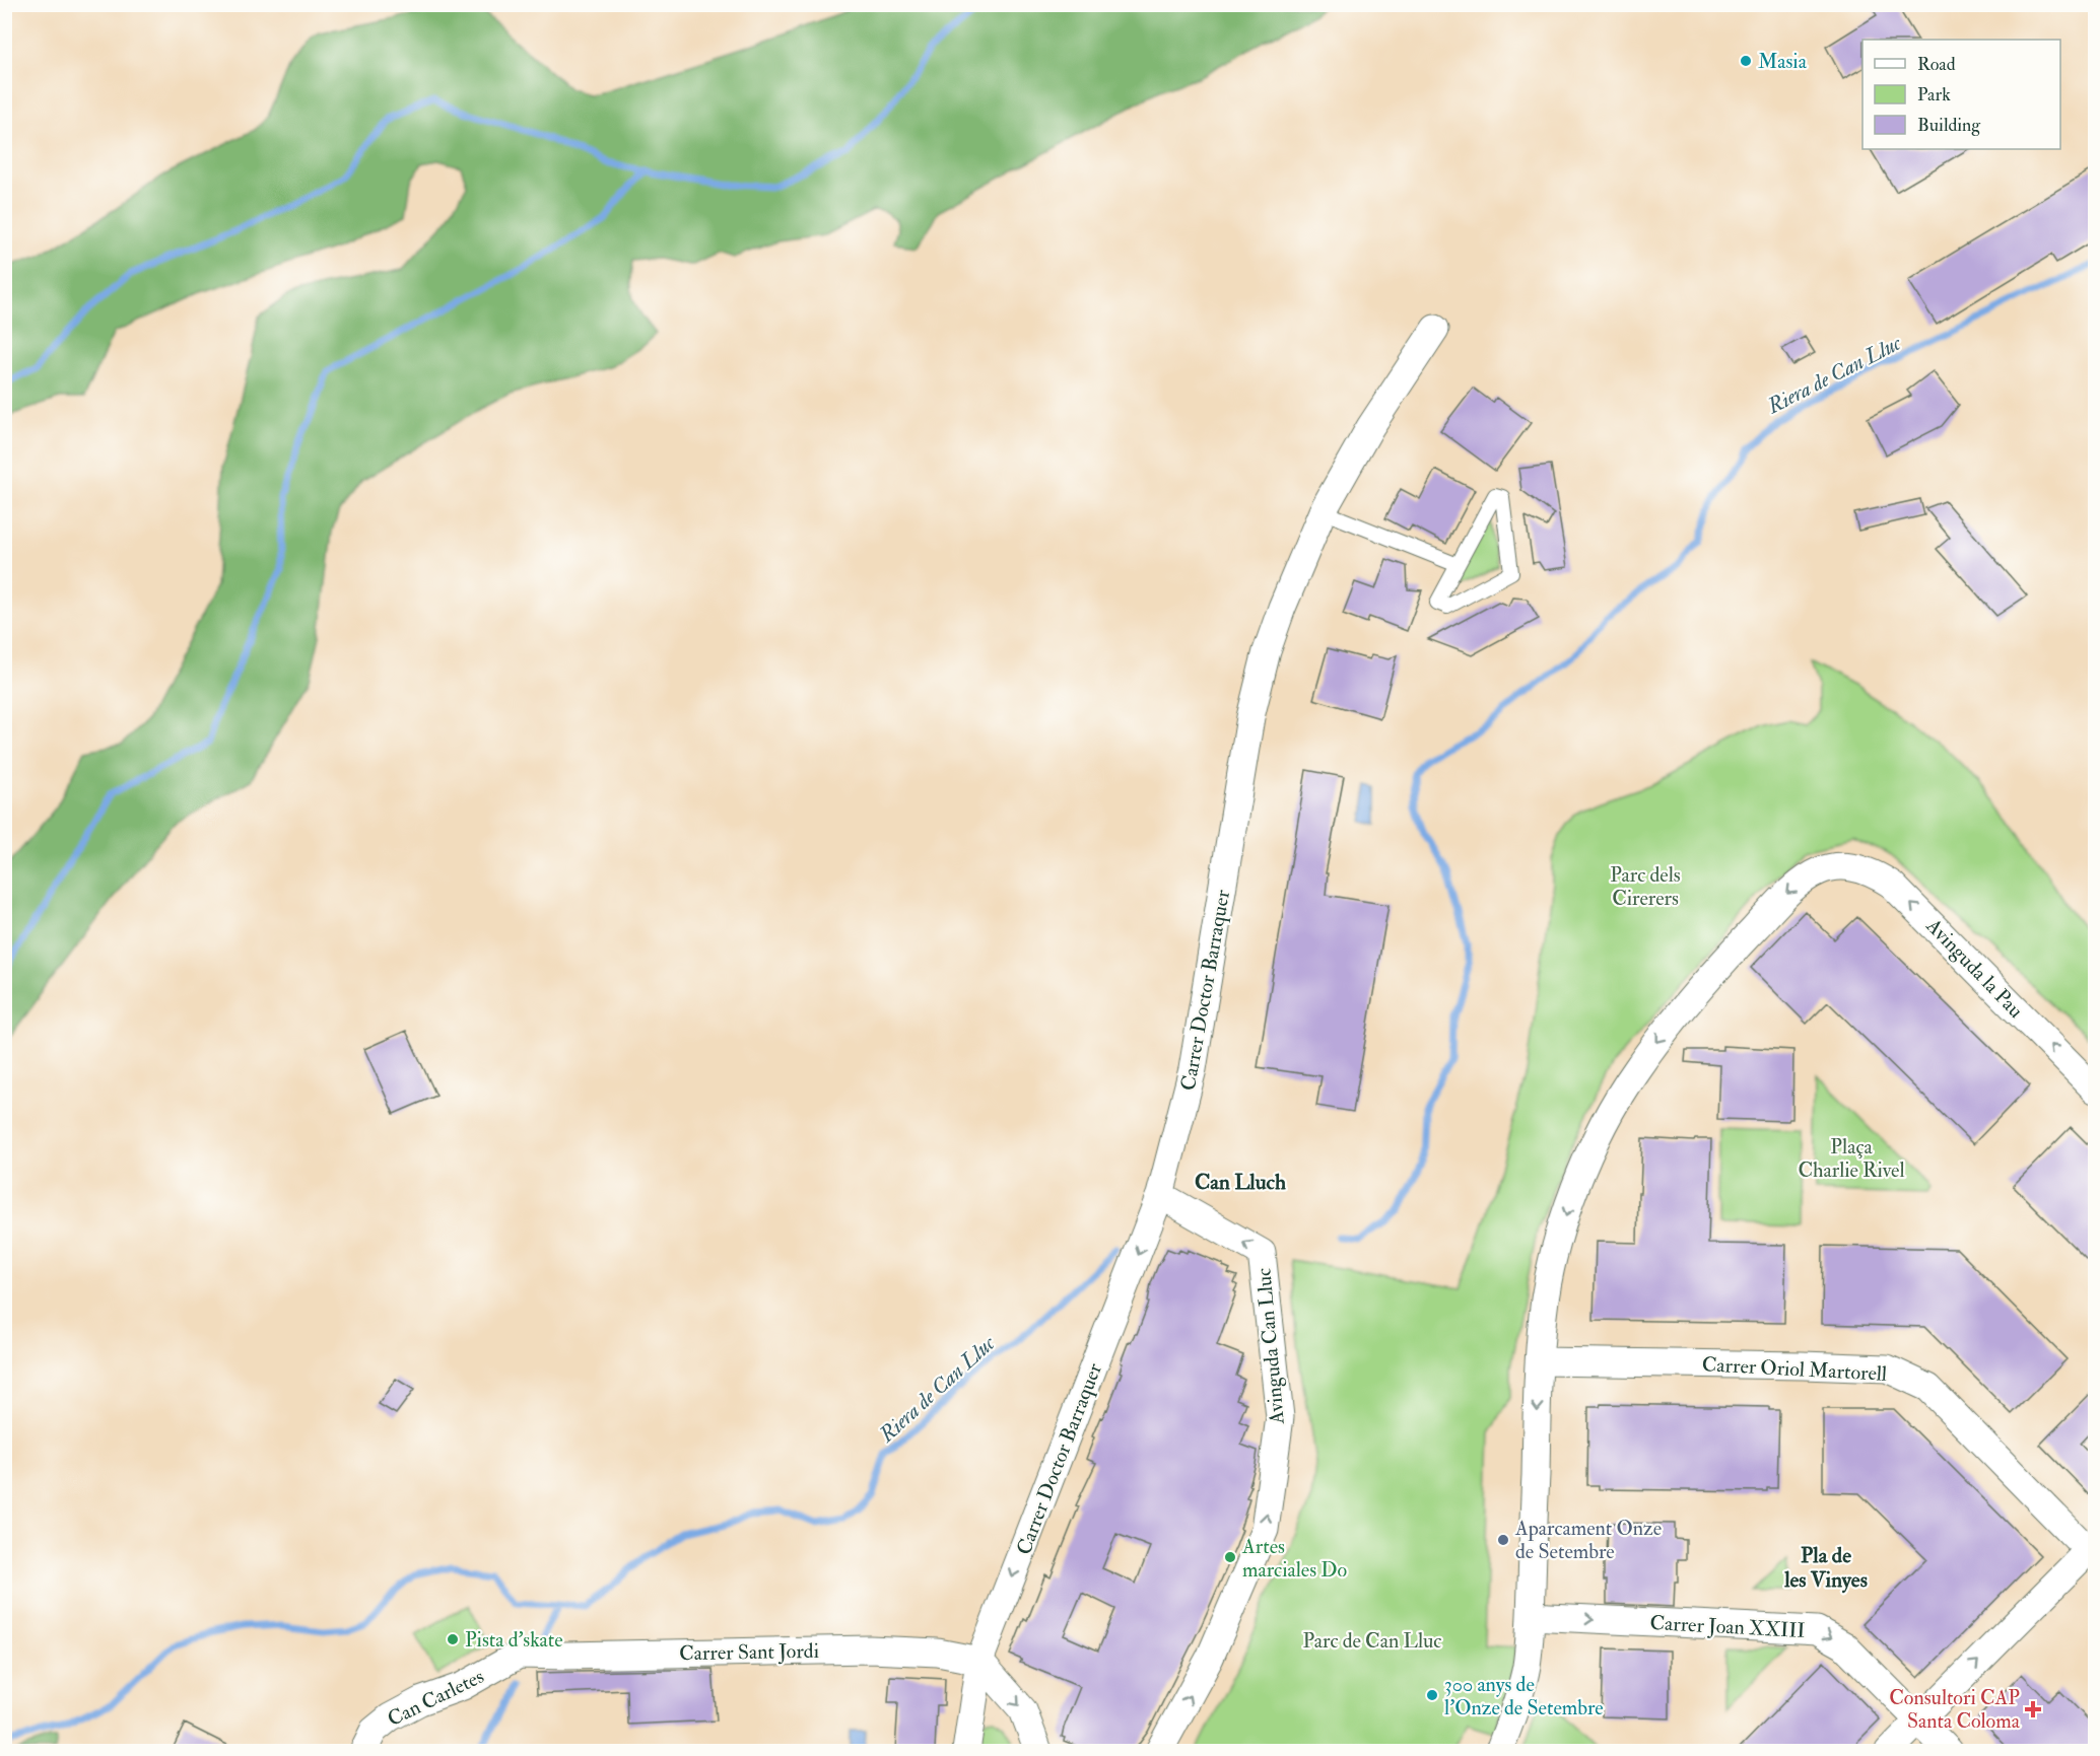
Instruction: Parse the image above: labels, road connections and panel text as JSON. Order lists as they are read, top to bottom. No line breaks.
{"streets":{"street":["Avinguda la Pau","Carrer Doctor Barraquer","Avinguda Can Lluc","Carrer Oriol Martorell","Carrer Joan XXIII","Carrer Sant Jordi","Can Carletes"]},"crossings":[["Avinguda la Pau","Carrer Oriol Martorell"],["Carrer Doctor Barraquer","Avinguda Can Lluc"],["Carrer Doctor Barraquer","Carrer Sant Jordi"],["Carrer Sant Jordi","Can Carletes"]],"one_way":["Avinguda Can Lluc","Carrer Joan XXIII"],"districts":["Can Lluch","Pla de les Vinyes"],"water":["Riera de Can Lluc"],"parks":["Parc dels Cirerers","Plaça Charlie Rivel","Parc de Can Lluc"],"places":{"other":["Masia","Aparcament Onze de Setembre","Artes marciales Do","Pista d'skate","300 anys de l'Onze de Setembre"],"health":["Consultori CAP Santa Coloma"]},"legend":["Road","Park","Building"]}
